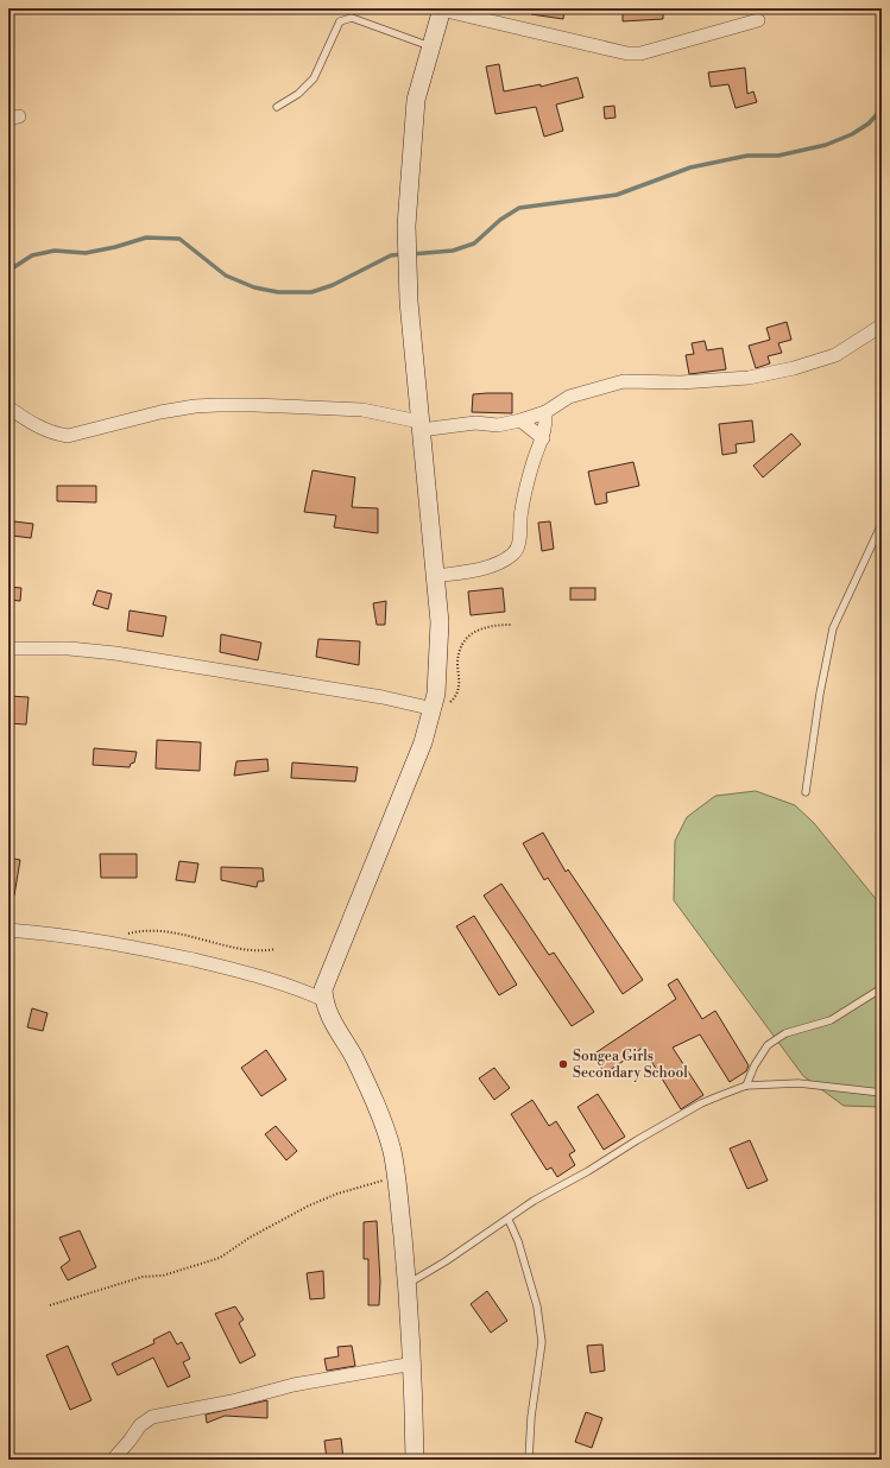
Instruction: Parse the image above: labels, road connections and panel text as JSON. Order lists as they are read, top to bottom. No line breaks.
{"places":["Songea Girls Secondary School"]}
